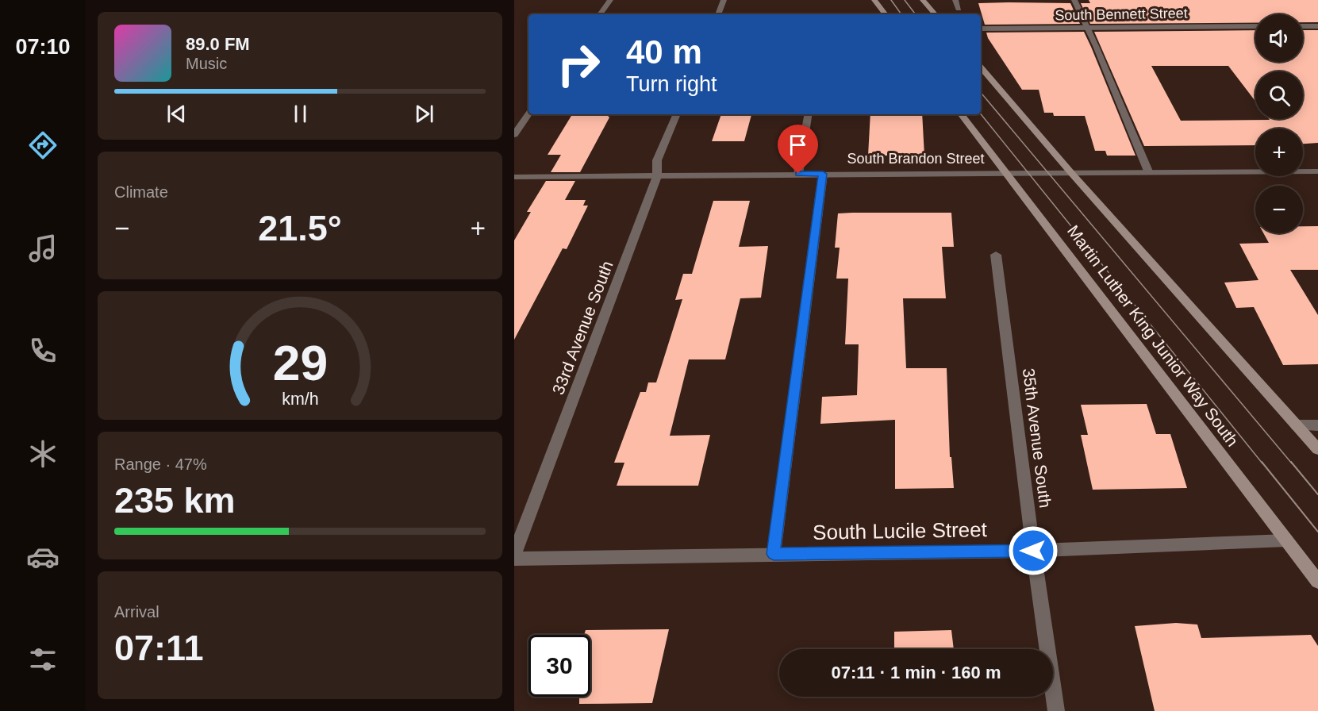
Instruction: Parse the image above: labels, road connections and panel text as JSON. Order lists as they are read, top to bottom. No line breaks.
{"streets":{"main road":["Martin Luther King Junior Way South"],"street":["South Bennett Street","South Brandon Street","33rd Avenue South","35th Avenue South","South Lucile Street"]},"crossings":[["South Brandon Street","33rd Avenue South"],["South Brandon Street","Martin Luther King Junior Way South"],["33rd Avenue South","South Lucile Street"],["Martin Luther King Junior Way South","South Lucile Street"],["35th Avenue South","South Lucile Street"]],"page":{"tabs":"07:10","map_buttons":["+","−"],"turn":["40 m","Turn right"],"song":["89.0 FM","Music"],"tile":["Climate",["Range · 47%","235 km"],["Arrival","07:11"]],"heat":["−","21.5°","+"],"limit":"30","trip":"07:11 · 1 min · 160 m","gauge":["29","km/h"]}}
